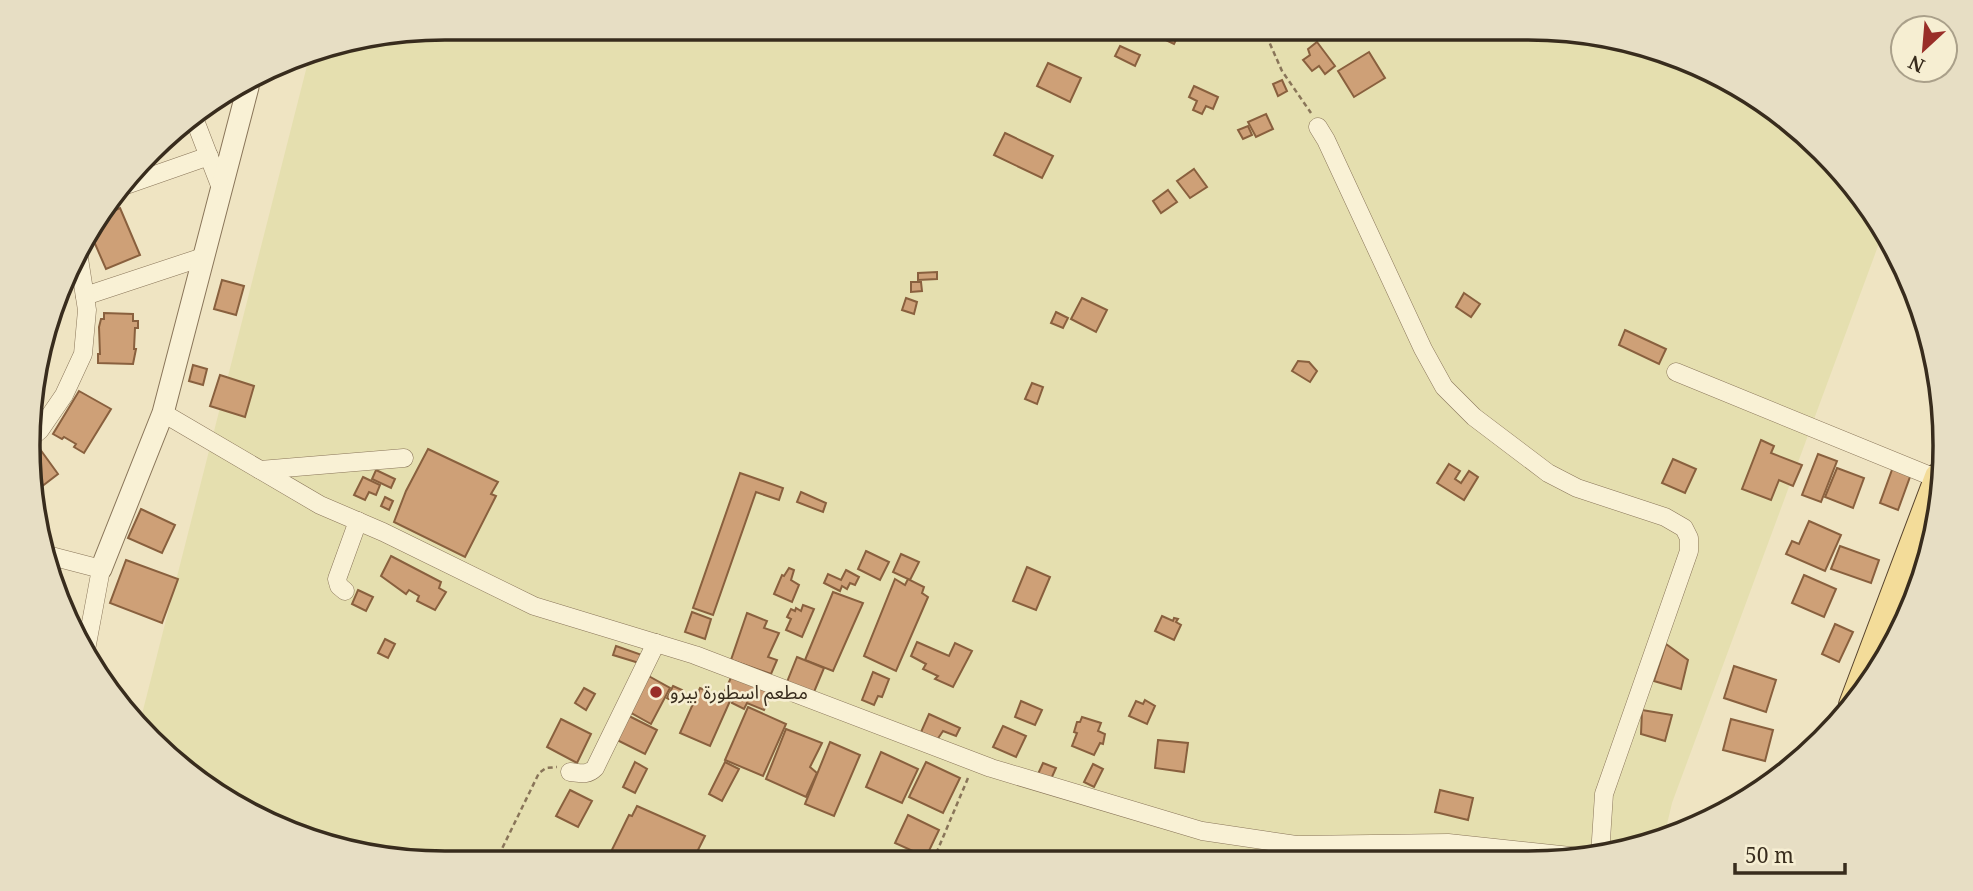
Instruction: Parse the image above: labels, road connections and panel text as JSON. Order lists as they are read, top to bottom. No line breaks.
{"places":["مطعم اسطورة بيرو"],"scale_bar":"50 m","north":"bottom left"}
